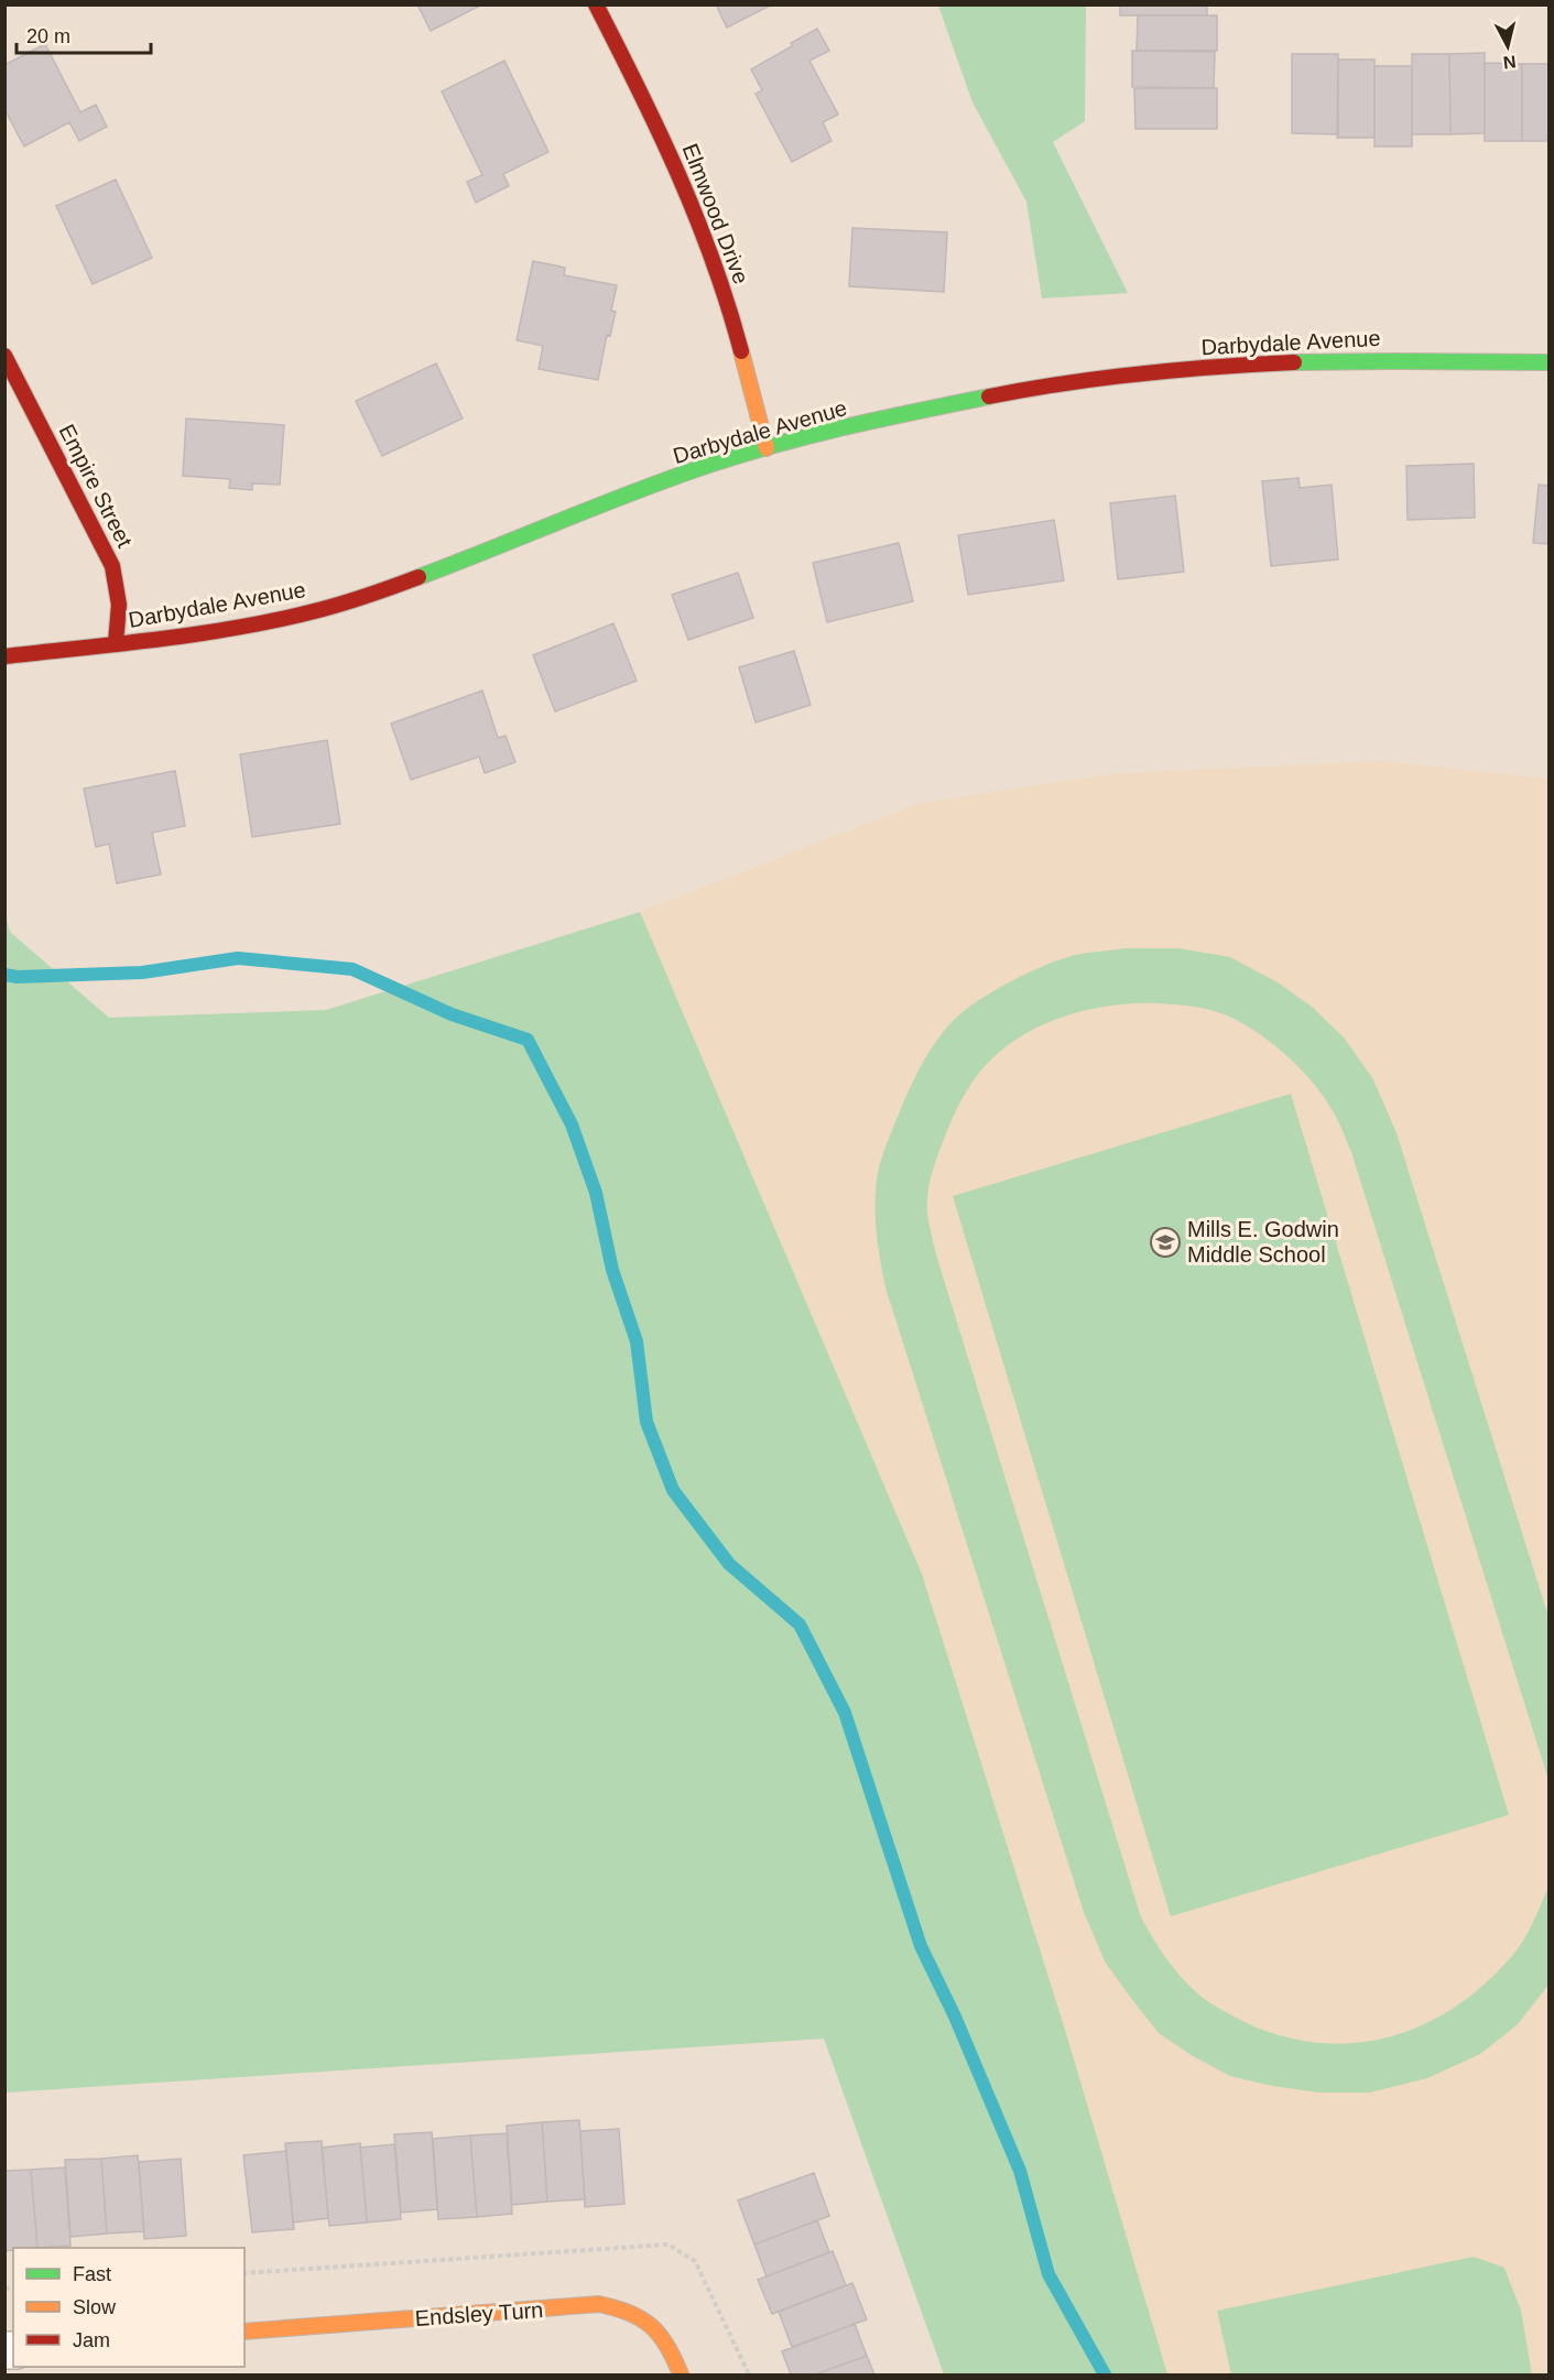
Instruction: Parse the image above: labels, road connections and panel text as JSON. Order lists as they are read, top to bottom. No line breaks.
{"streets":{"street":["Elmwood Drive","Darbydale Avenue","Empire Street","Endsley Turn"]},"crossings":[["Elmwood Drive","Darbydale Avenue"],["Darbydale Avenue","Empire Street"]],"places":{"school or university":["Mills E. Godwin Middle School"]},"legend":["Fast","Slow","Jam"],"scale_bar":"20 m","north":"bottom"}
